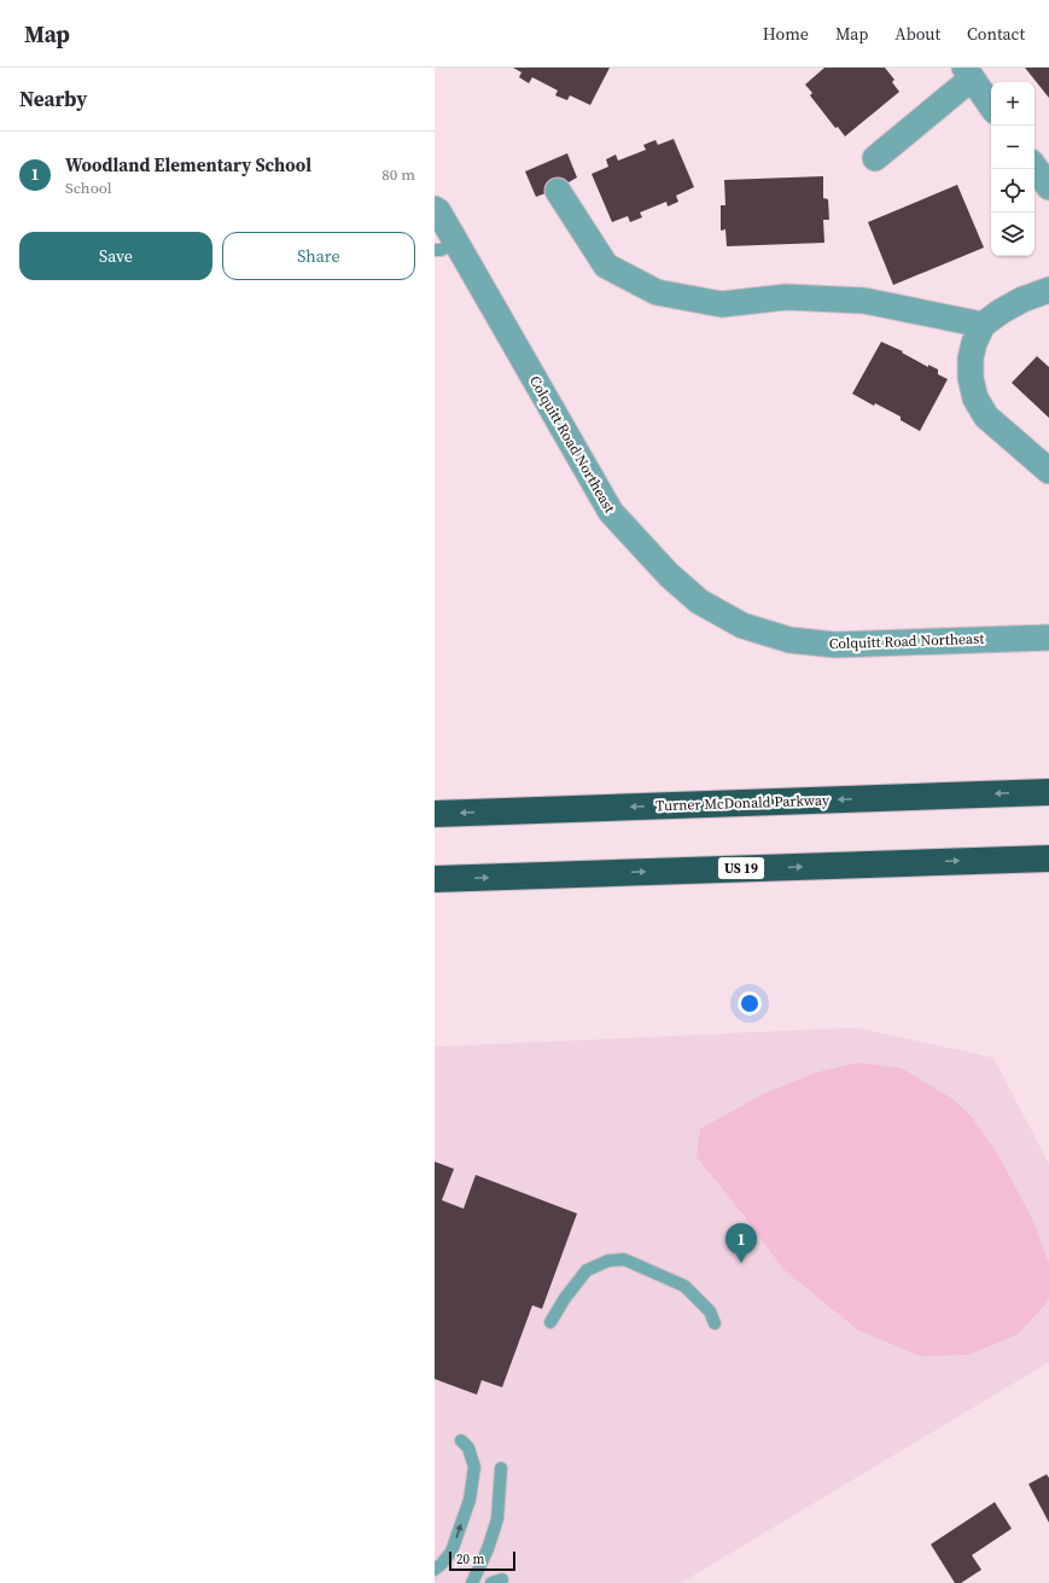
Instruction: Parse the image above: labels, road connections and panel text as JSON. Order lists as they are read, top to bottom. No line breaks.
{"streets":{"highway":["Turner McDonald Parkway","US 19"],"street":["Colquitt Road Northeast"]},"scale_bar":"20 m","page":{"header":"Map","nav":["Home","Map","About","Contact"],"heading":"Nearby","map_buttons":["+","−"],"list":[{"mark":"1","name":"Woodland Elementary School","note":"School","value":"80 m"}],"buttons":["Save","Share"],"pins":"1","scale":"20 m"}}
